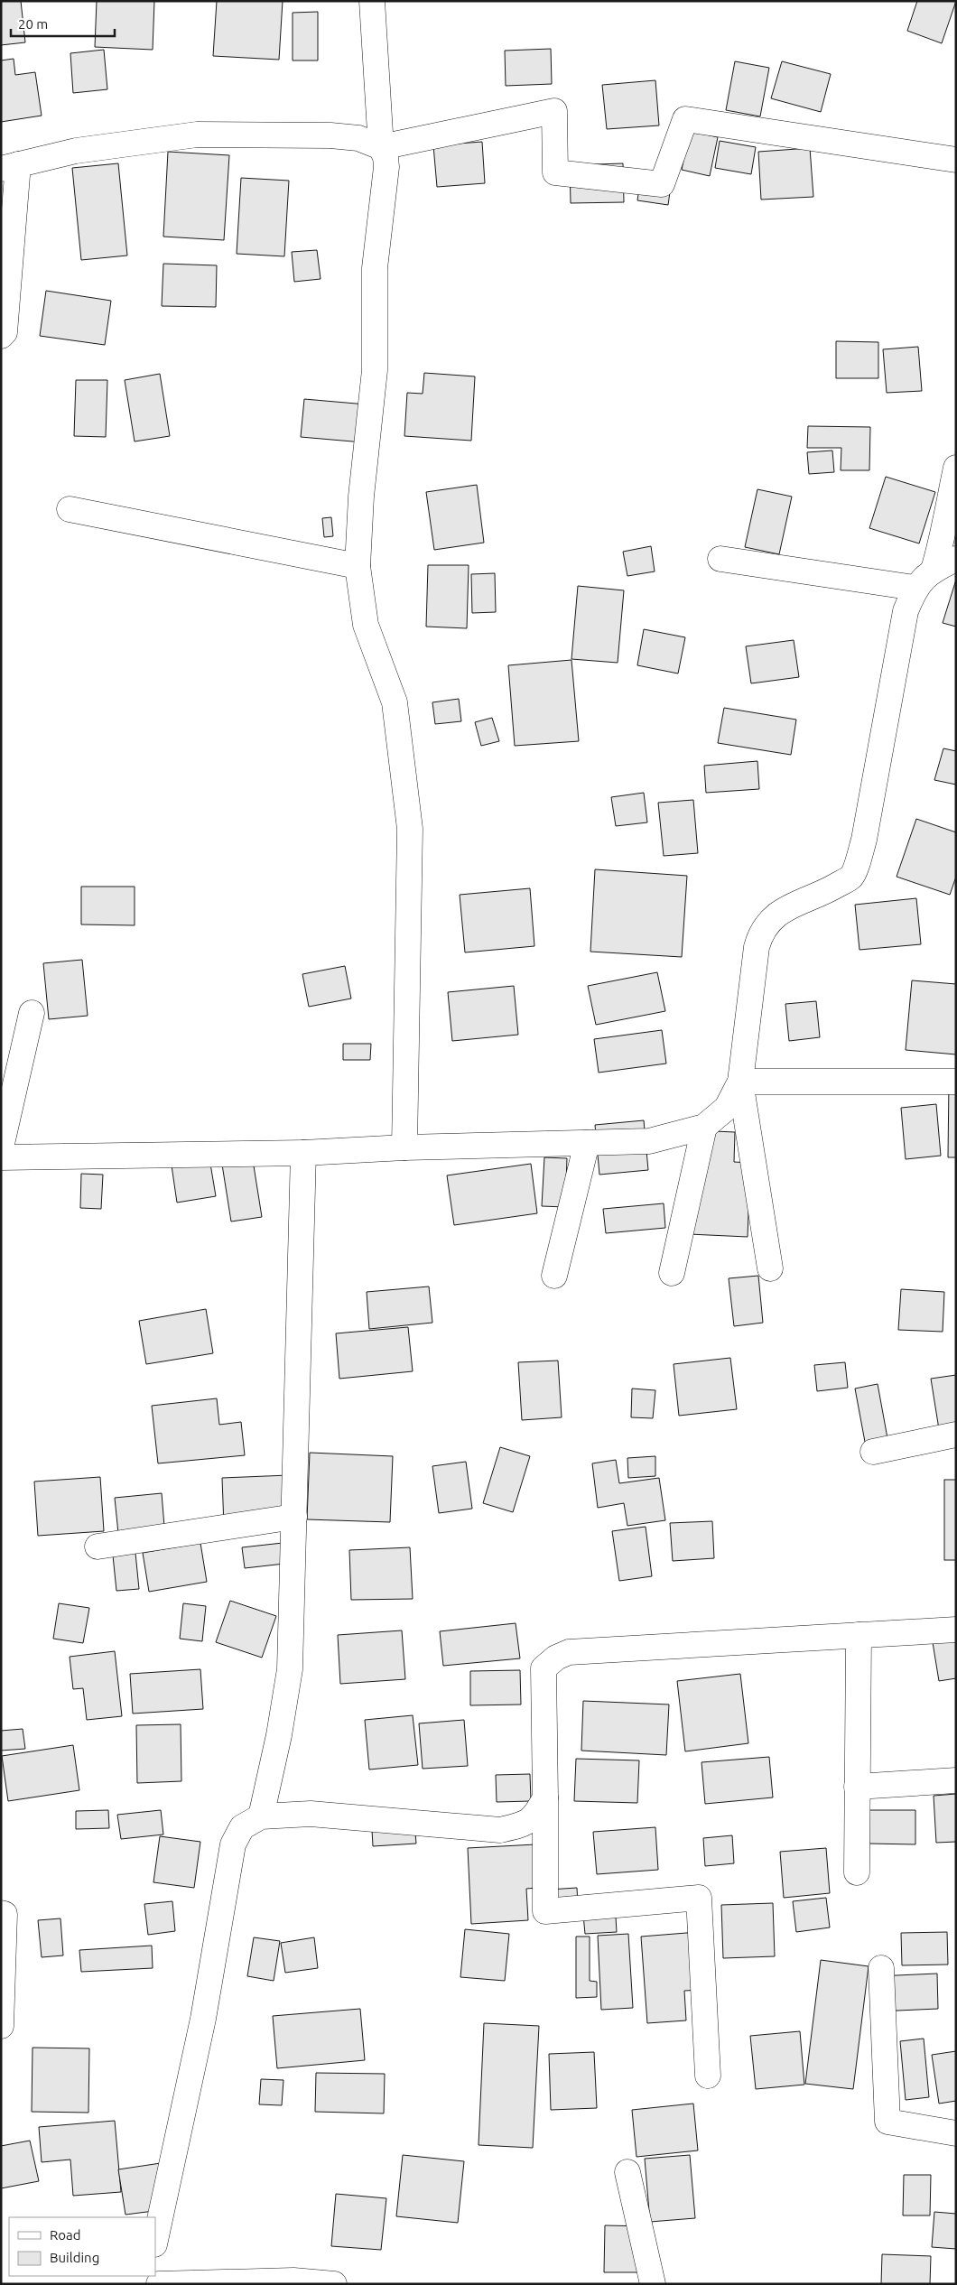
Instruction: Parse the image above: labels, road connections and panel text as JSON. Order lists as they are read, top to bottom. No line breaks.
{"legend":["Road","Building"],"scale_bar":"20 m"}
